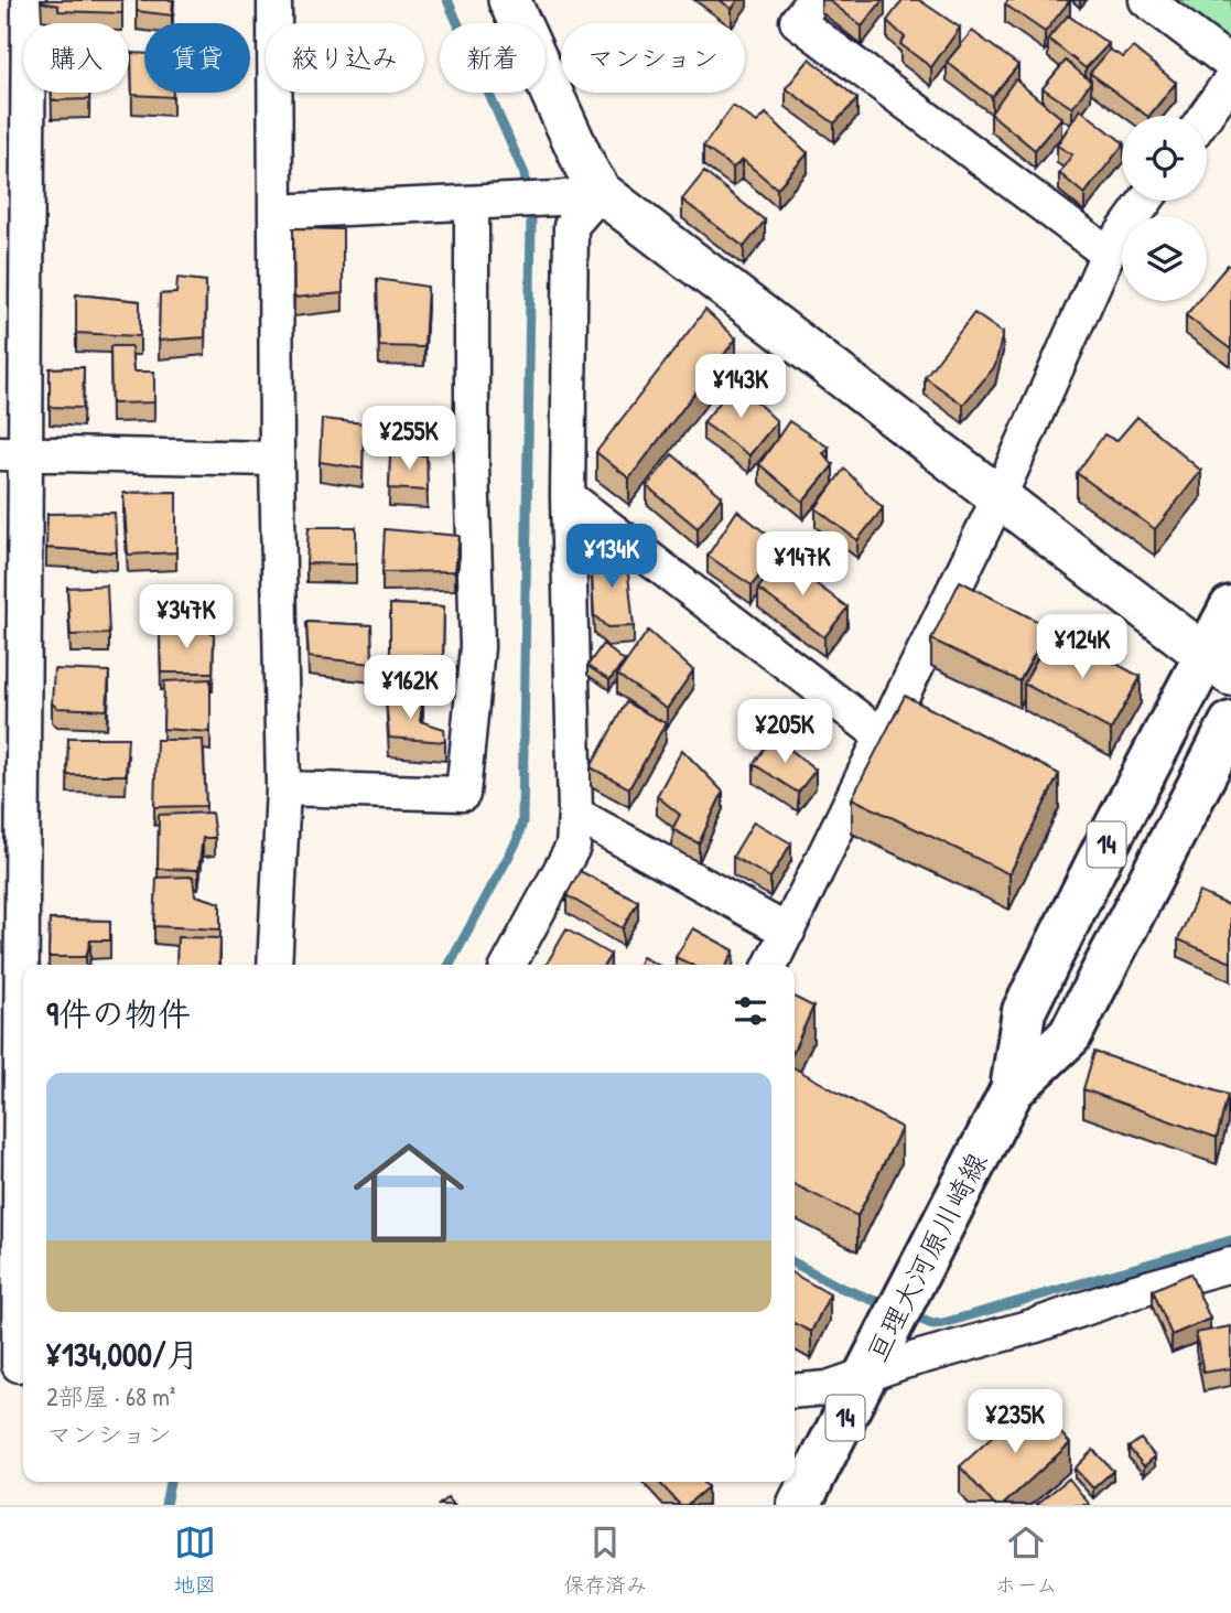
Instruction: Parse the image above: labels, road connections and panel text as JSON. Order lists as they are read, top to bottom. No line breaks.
{"streets":{"main road":["14","亘理大河原川崎線"]},"page":{"chip":["購入","賃貸","絞り込み","新着","マンション"],"price":["¥143K","¥255K","¥134K","¥147K","¥347K","¥124K","¥162K","¥205K","¥235K"],"heading":"9件の物件","list":[{"name":"¥134,000/月","note":"2部屋 · 68 m² · マンション"}],"tabs":["地図","保存済み","ホーム"]}}
